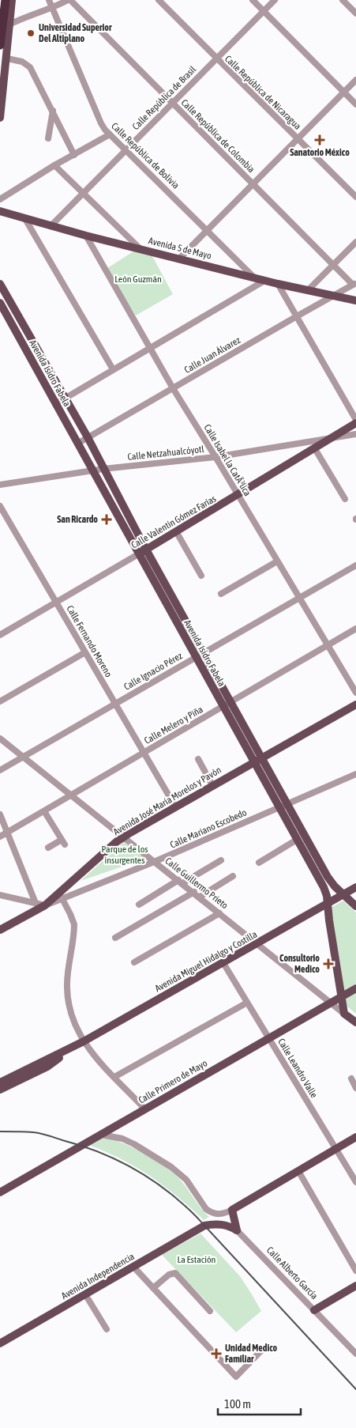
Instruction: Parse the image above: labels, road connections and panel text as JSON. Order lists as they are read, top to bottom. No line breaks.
{"streets":{"main road":["Avenida 5 de Mayo","Avenida Isidro Fabela","Calle Valentín Gómez Farías","Avenida José María Morelos y Pavón","Avenida Miguel Hidalgo y Costilla","Calle Primero de Mayo","Calle Alberto García","Avenida Independencia"],"street":["Calle República de Nicaragua","Calle República de Brasil","Calle República de Colombia","Calle República de Bolivia","Calle Juan Álvarez","Calle Netzahualcóyotl","Calle Isabel la CatÃ³lica","Calle Fernando Moreno","Calle Ignacio Pérez","Calle Melero y Piña","Calle Mariano Escobedo","Calle Guillermo Prieto","Calle Leandro Valle"]},"crossings":[["Calle República de Nicaragua","Calle República de Brasil"],["Calle República de Brasil","Calle República de Colombia"],["Calle República de Brasil","Calle República de Bolivia"],["Calle República de Brasil","Avenida 5 de Mayo"],["Calle República de Colombia","Calle Juan Álvarez"],["Calle República de Bolivia","Avenida 5 de Mayo"],["Avenida 5 de Mayo","Calle Juan Álvarez"],["Avenida 5 de Mayo","Calle Isabel la CatÃ³lica"],["Calle Juan Álvarez","Avenida Isidro Fabela"],["Calle Juan Álvarez","Calle Isabel la CatÃ³lica"],["Avenida Isidro Fabela","Calle Netzahualcóyotl"],["Avenida Isidro Fabela","Calle Valentín Gómez Farías"],["Avenida Isidro Fabela","Calle Ignacio Pérez"],["Avenida Isidro Fabela","Calle Melero y Piña"],["Avenida Isidro Fabela","Avenida José María Morelos y Pavón"],["Avenida Isidro Fabela","Calle Mariano Escobedo"],["Avenida Isidro Fabela","Calle Guillermo Prieto"],["Avenida Isidro Fabela","Avenida Miguel Hidalgo y Costilla"],["Avenida Isidro Fabela","Calle Primero de Mayo"],["Calle Netzahualcóyotl","Calle Isabel la CatÃ³lica"],["Calle Netzahualcóyotl","Calle Valentín Gómez Farías"],["Calle Isabel la CatÃ³lica","Calle Valentín Gómez Farías"],["Calle Isabel la CatÃ³lica","Calle Ignacio Pérez"],["Calle Isabel la CatÃ³lica","Calle Melero y Piña"],["Calle Valentín Gómez Farías","Calle Fernando Moreno"],["Calle Fernando Moreno","Calle Ignacio Pérez"],["Calle Fernando Moreno","Calle Melero y Piña"],["Calle Fernando Moreno","Avenida José María Morelos y Pavón"],["Calle Ignacio Pérez","Calle Guillermo Prieto"],["Calle Melero y Piña","Calle Guillermo Prieto"],["Avenida José María Morelos y Pavón","Calle Mariano Escobedo"],["Avenida José María Morelos y Pavón","Calle Guillermo Prieto"],["Calle Mariano Escobedo","Calle Guillermo Prieto"],["Calle Guillermo Prieto","Avenida Miguel Hidalgo y Costilla"],["Calle Guillermo Prieto","Calle Primero de Mayo"],["Avenida Miguel Hidalgo y Costilla","Calle Leandro Valle"],["Calle Leandro Valle","Calle Primero de Mayo"],["Calle Alberto García","Avenida Independencia"]],"parks":["León Guzmán","Parque de los insurgentes","La Estación"],"places":{"other":["Universidad Superior Del Altiplano"],"health":["Sanatorio México","San Ricardo","Consultorio Medico","Unidad Medico Familiar"]},"scale_bar":"100 m"}
